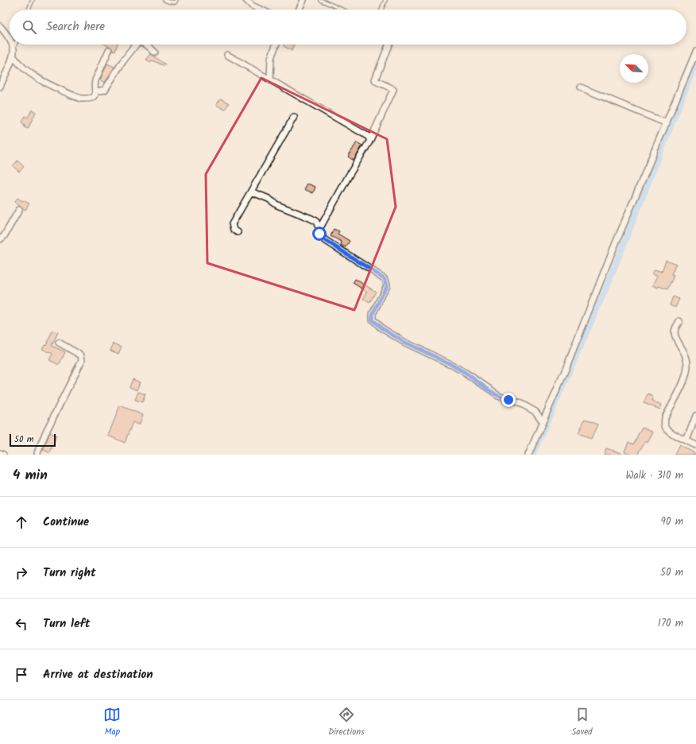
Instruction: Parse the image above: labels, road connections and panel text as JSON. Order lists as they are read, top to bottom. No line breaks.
{"scale_bar":"50 m","north":"top left","page":{"search":"Search here","scale":"50 m","heading":["4 min","Walk · 310 m"],"list":[["Continue","90 m"],["Turn right","50 m"],["Turn left","170 m"],"Arrive at destination"],"nav":["Map","Directions","Saved"]}}
